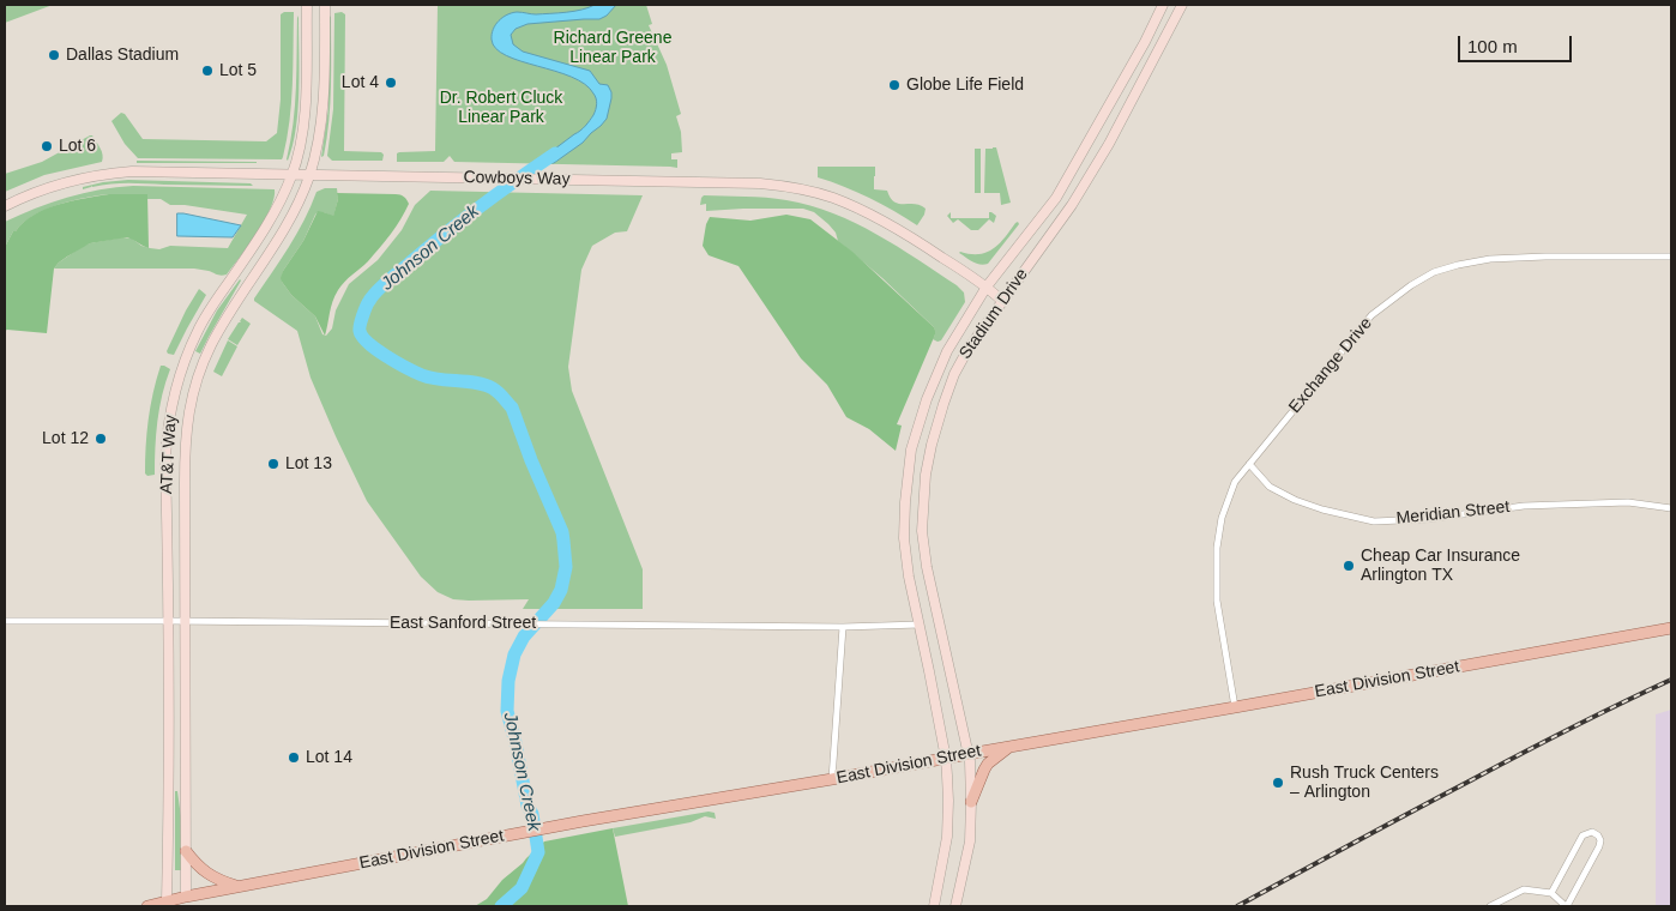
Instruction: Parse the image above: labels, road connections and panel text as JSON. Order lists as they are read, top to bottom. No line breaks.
{"streets":{"main road":["Cowboys Way","Stadium Drive","AT&T Way","East Division Street"],"street":["Exchange Drive","Meridian Street","East Sanford Street"]},"crossings":[["Cowboys Way","Stadium Drive"],["Cowboys Way","AT&T Way"],["Stadium Drive","East Sanford Street"],["Stadium Drive","East Division Street"],["Exchange Drive","Meridian Street"],["Exchange Drive","East Division Street"],["AT&T Way","East Sanford Street"],["AT&T Way","East Division Street"]],"water":["Johnson Creek"],"parks":["Richard Greene Linear Park","Dr. Robert Cluck Linear Park"],"places":["Dallas Stadium","Lot 5","Lot 4","Globe Life Field","Lot 6","Lot 12","Lot 13","Cheap Car Insurance Arlington TX","Lot 14","Rush Truck Centers – Arlington"],"scale_bar":"100 m"}
